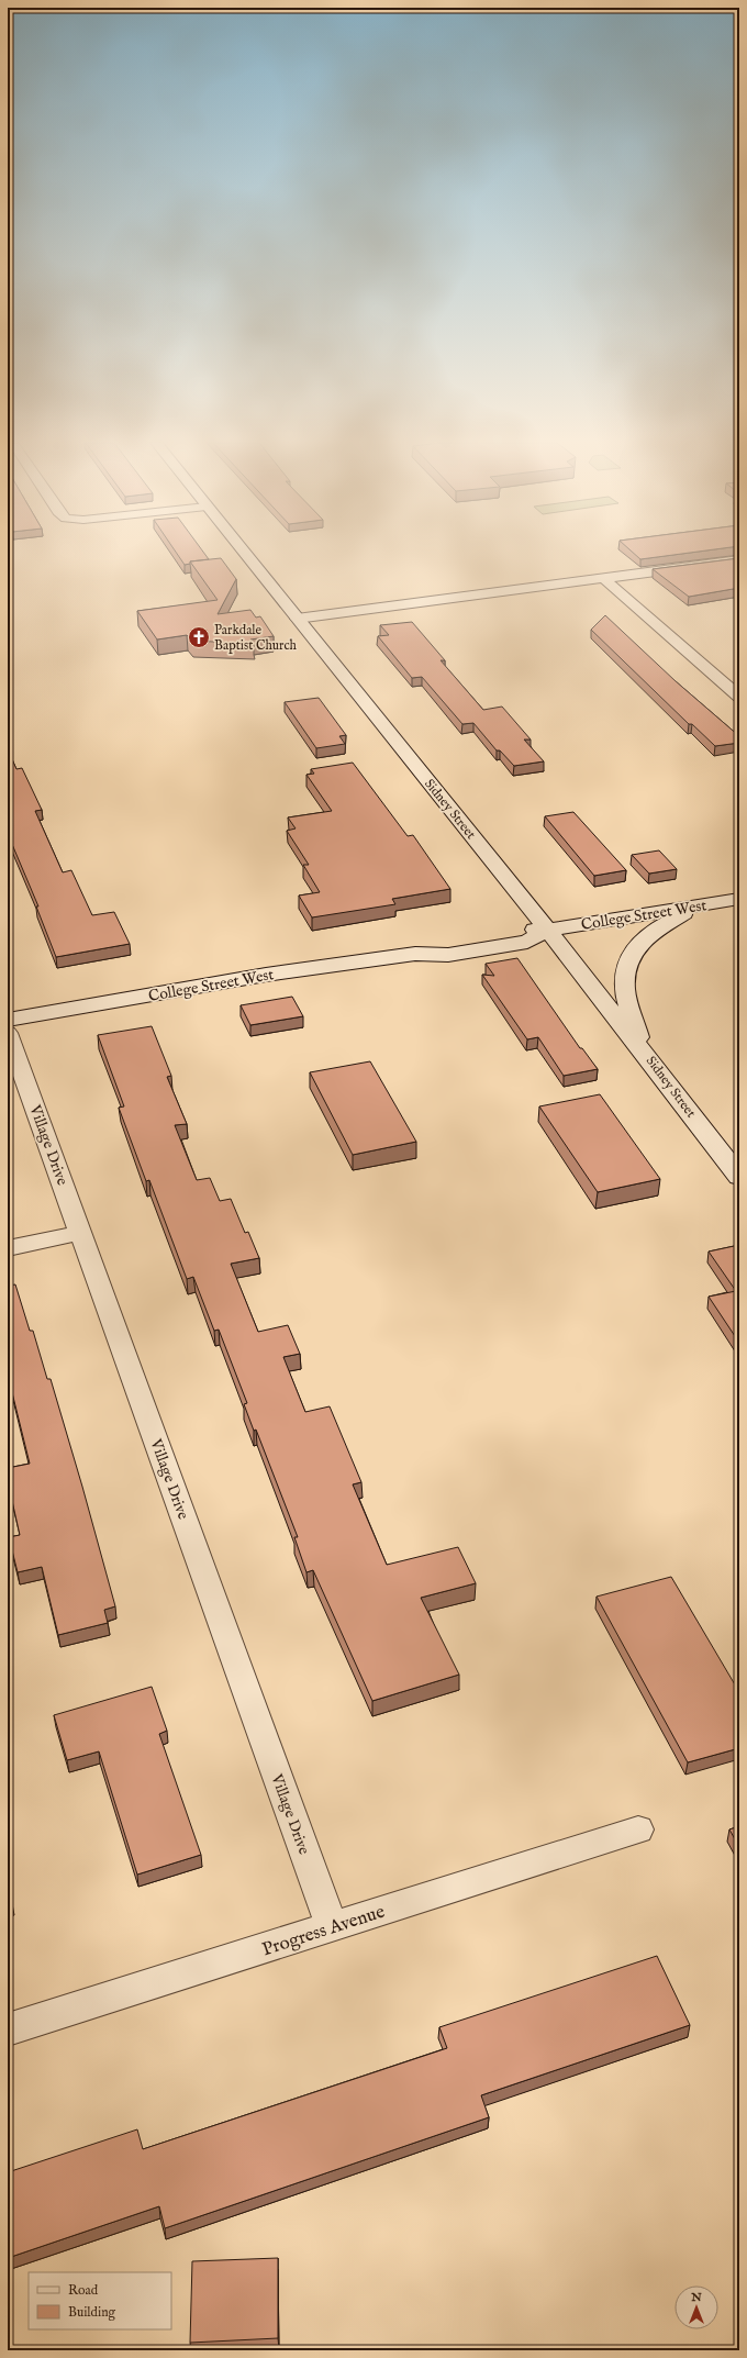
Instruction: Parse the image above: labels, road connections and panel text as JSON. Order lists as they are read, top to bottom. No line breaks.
{"streets":{"main road":["Sidney Street","College Street West"],"street":["Village Drive","Progress Avenue"]},"crossings":[["Sidney Street","College Street West"],["Village Drive","Progress Avenue"]],"places":{"church":["Parkdale Baptist Church"]},"legend":["Road","Building"],"north":"top"}
